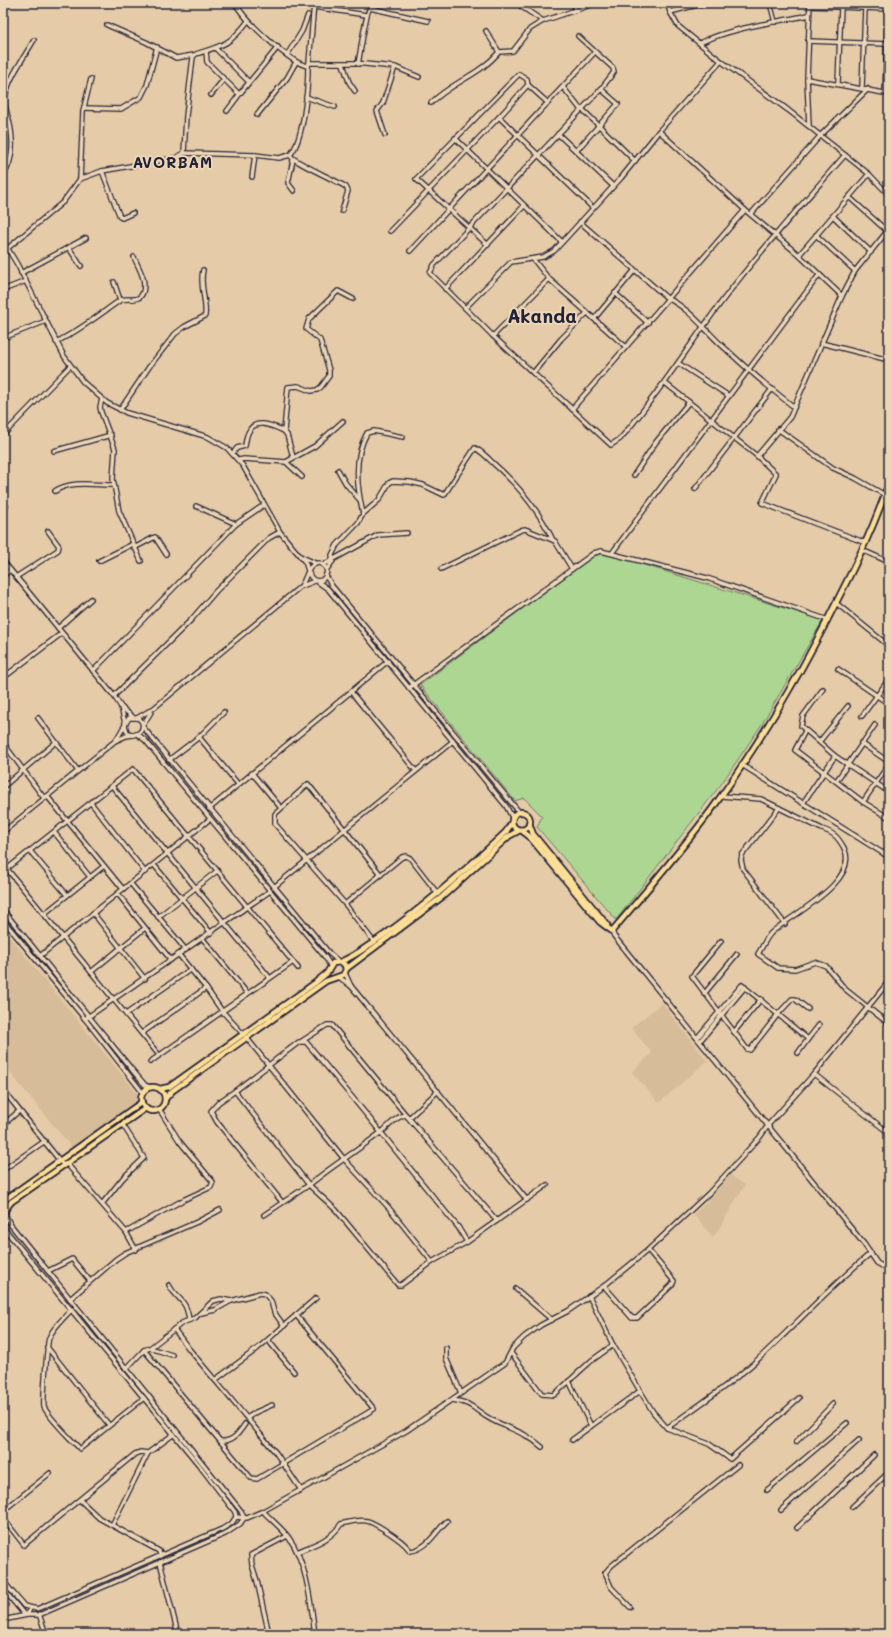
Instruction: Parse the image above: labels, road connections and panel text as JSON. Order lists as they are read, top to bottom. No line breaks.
{"districts":["AVORBAM","Akanda"]}
